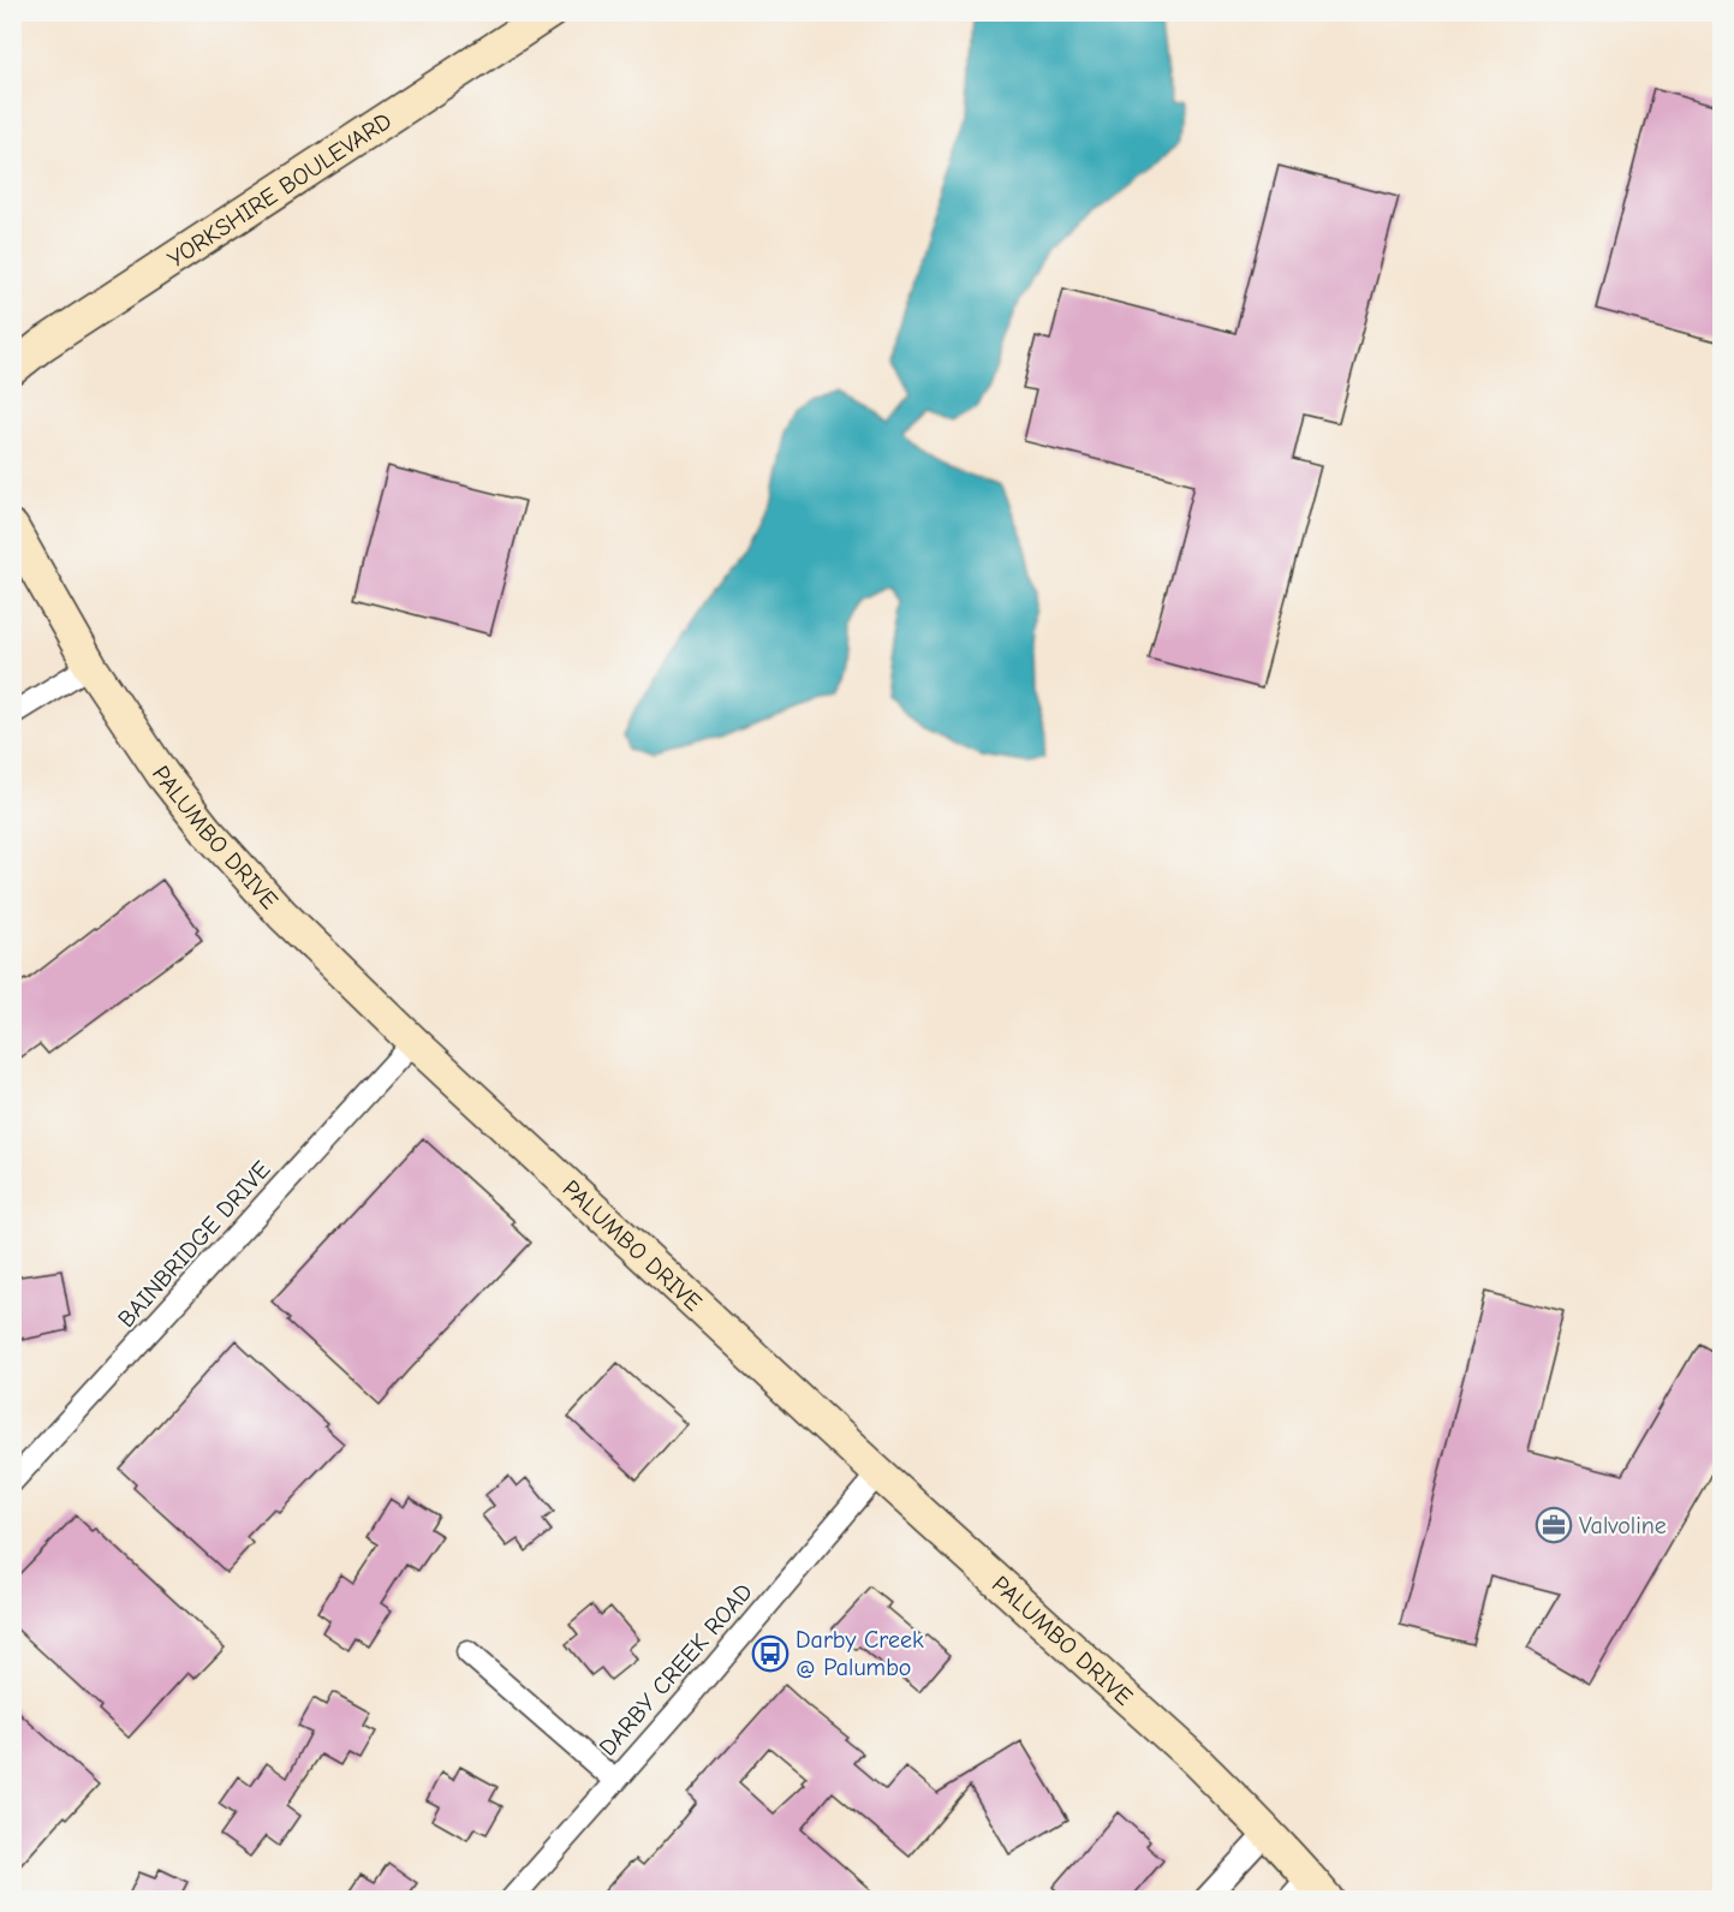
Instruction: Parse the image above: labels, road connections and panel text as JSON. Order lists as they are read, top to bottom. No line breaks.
{"streets":{"street":["YORKSHIRE BOULEVARD","PALUMBO DRIVE","BAINBRIDGE DRIVE","DARBY CREEK ROAD"]},"crossings":[["PALUMBO DRIVE","BAINBRIDGE DRIVE"],["PALUMBO DRIVE","DARBY CREEK ROAD"]],"places":{"office":["Valvoline"],"bus stop":["Darby Creek @ Palumbo"]}}
